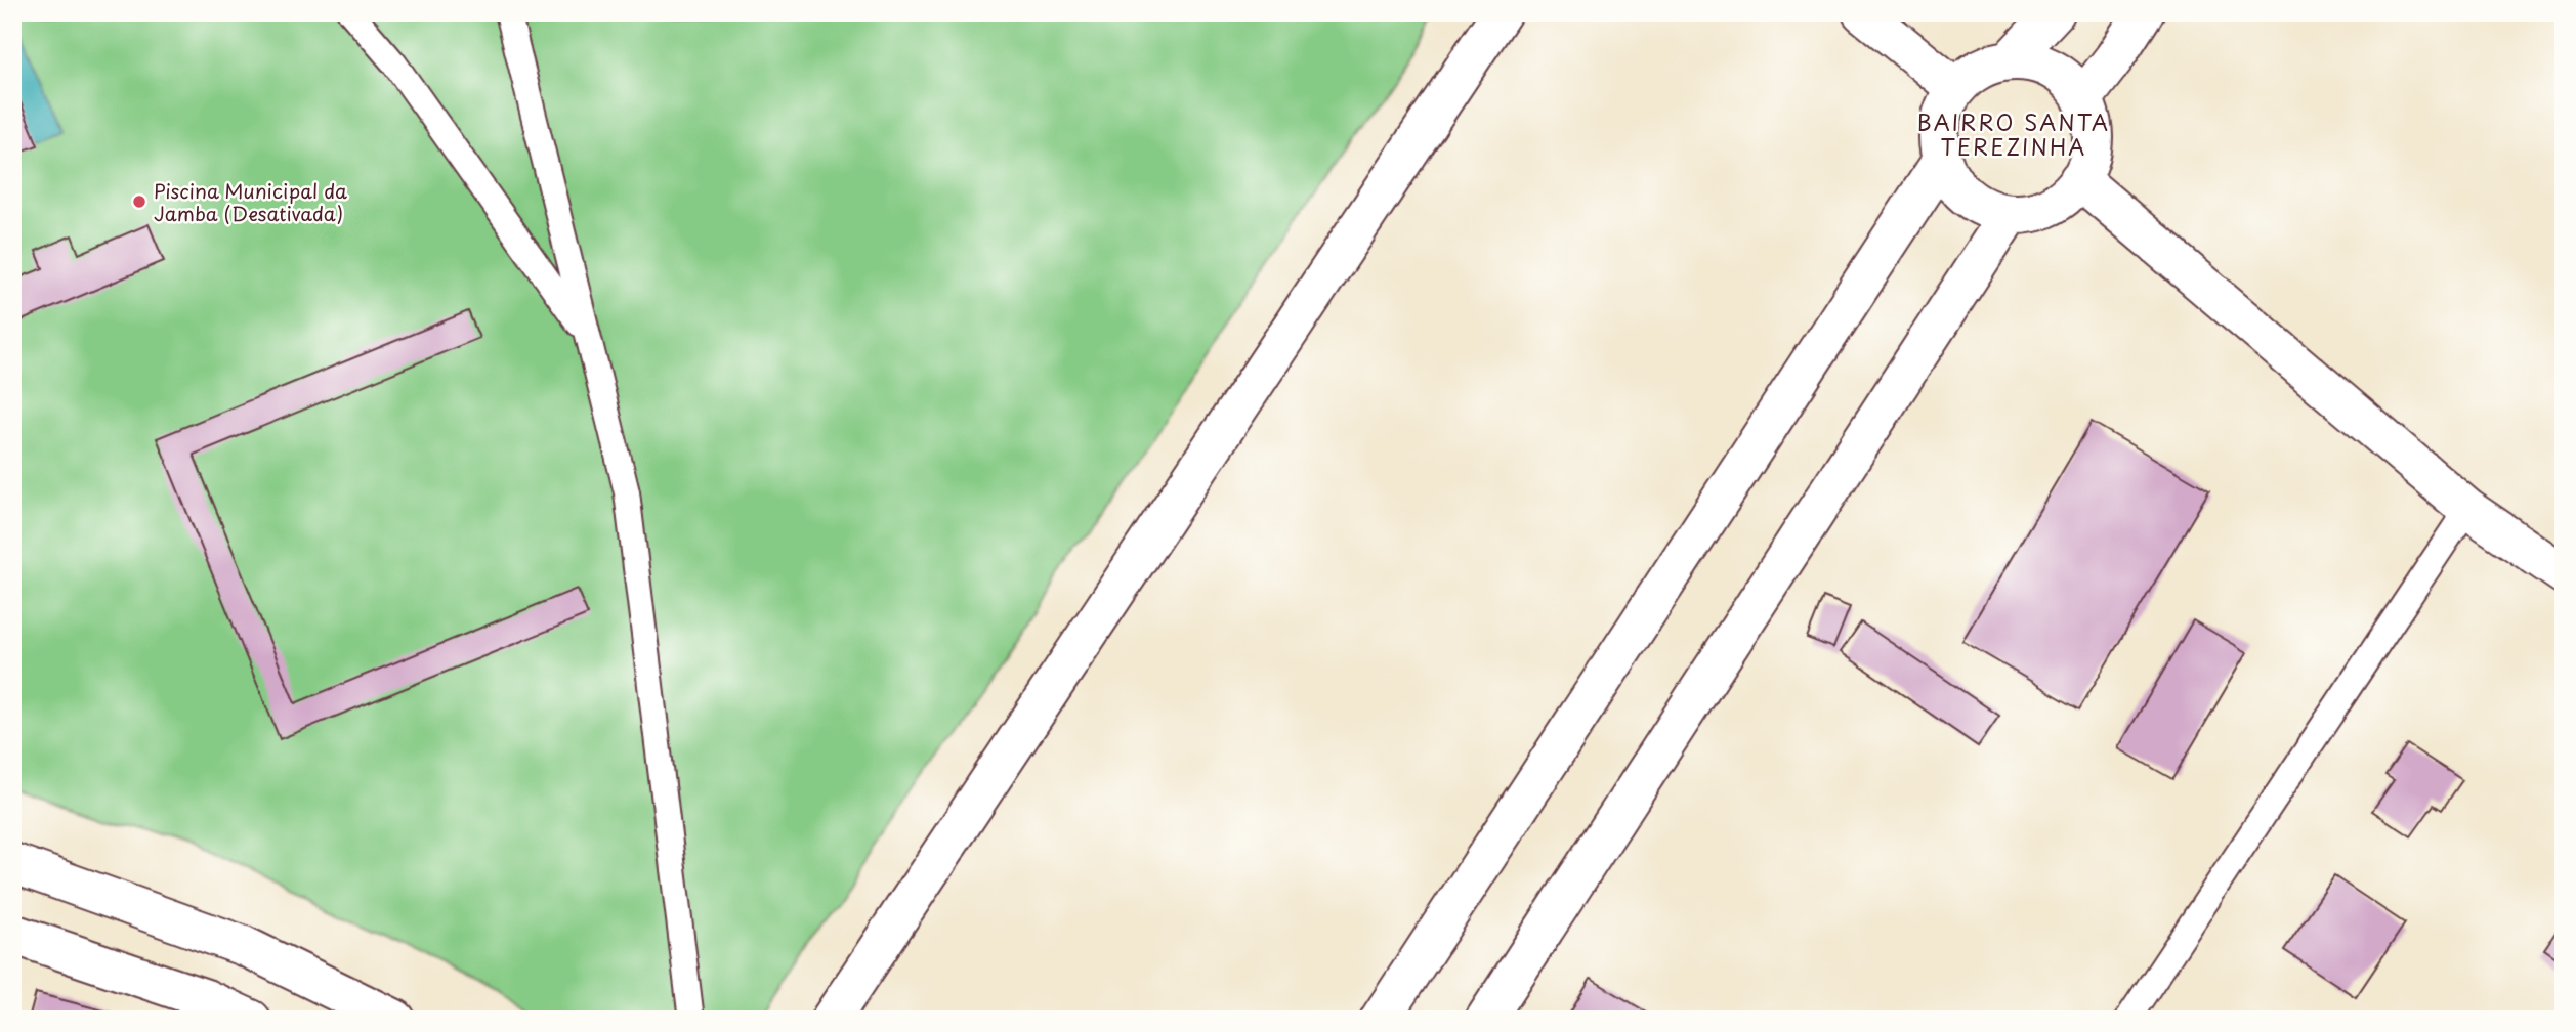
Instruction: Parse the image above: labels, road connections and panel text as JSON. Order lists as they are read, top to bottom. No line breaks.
{"districts":["BAIRRO SANTA TEREZINHA"],"places":["Piscina Municipal da Jamba (Desativada)"]}
